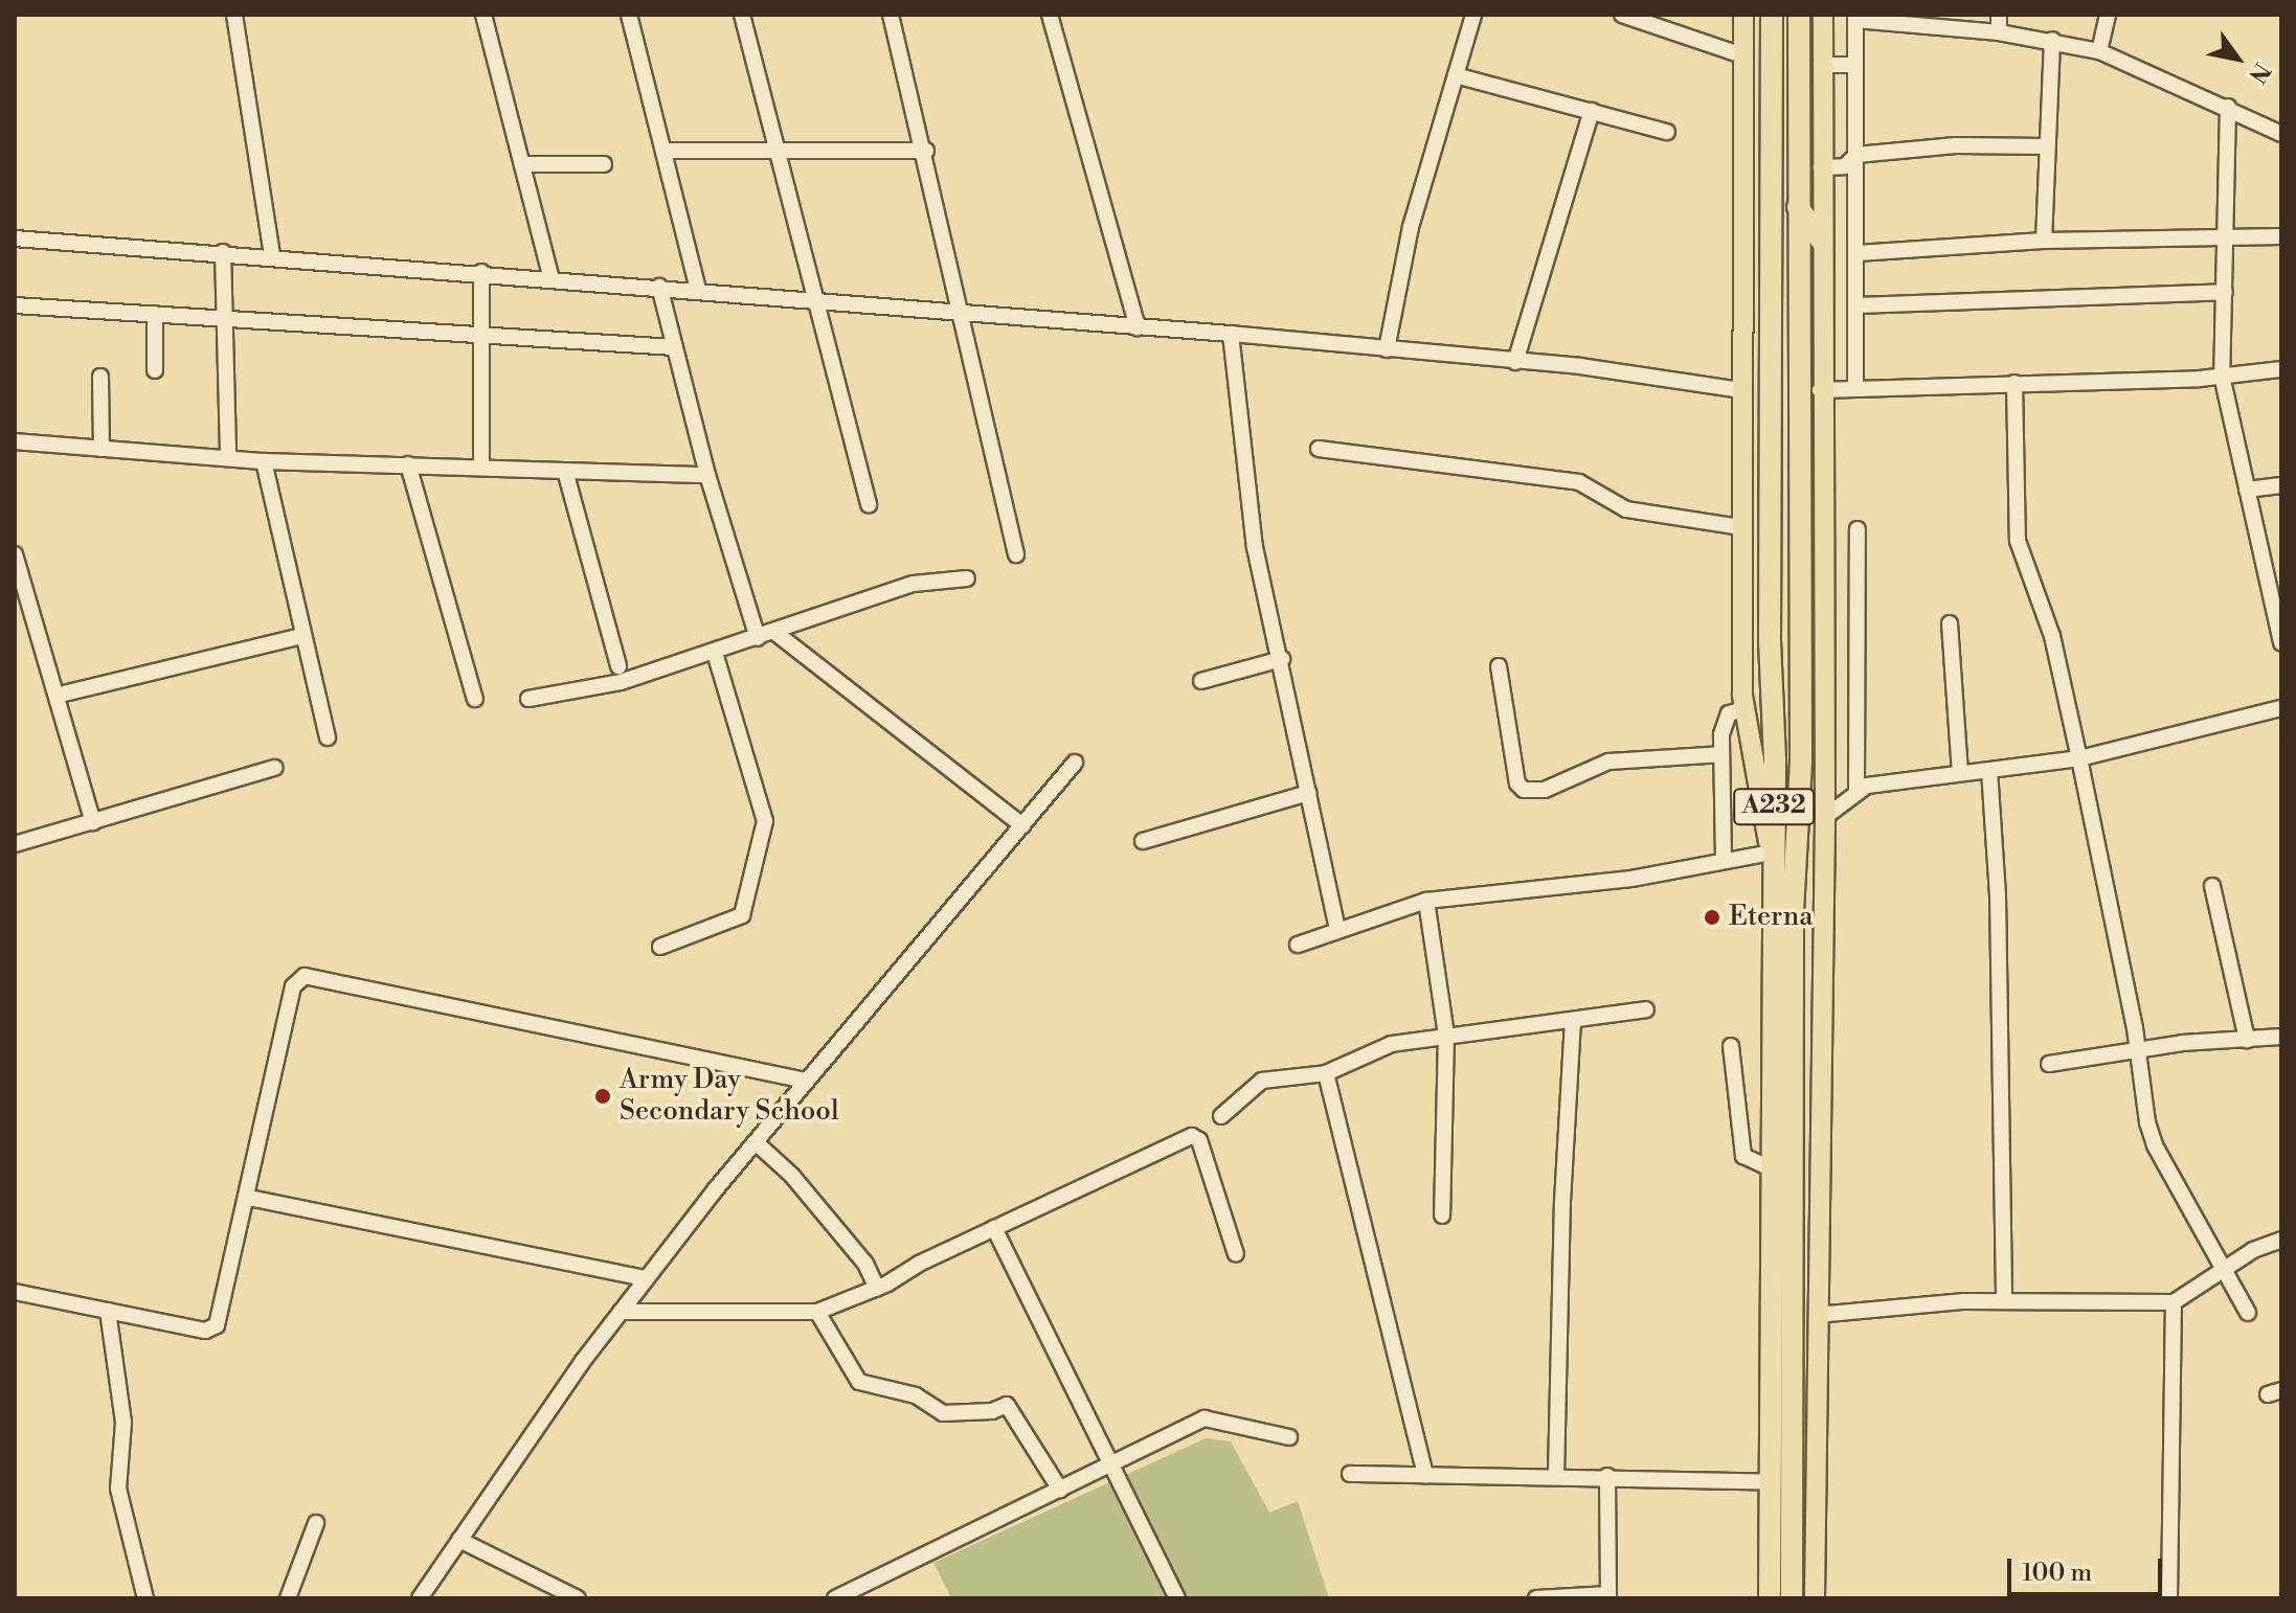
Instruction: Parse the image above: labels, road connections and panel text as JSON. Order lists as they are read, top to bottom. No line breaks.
{"streets":{"highway":["A232"]},"places":["Eterna","Army Day Secondary School"],"scale_bar":"100 m","north":"bottom right"}
